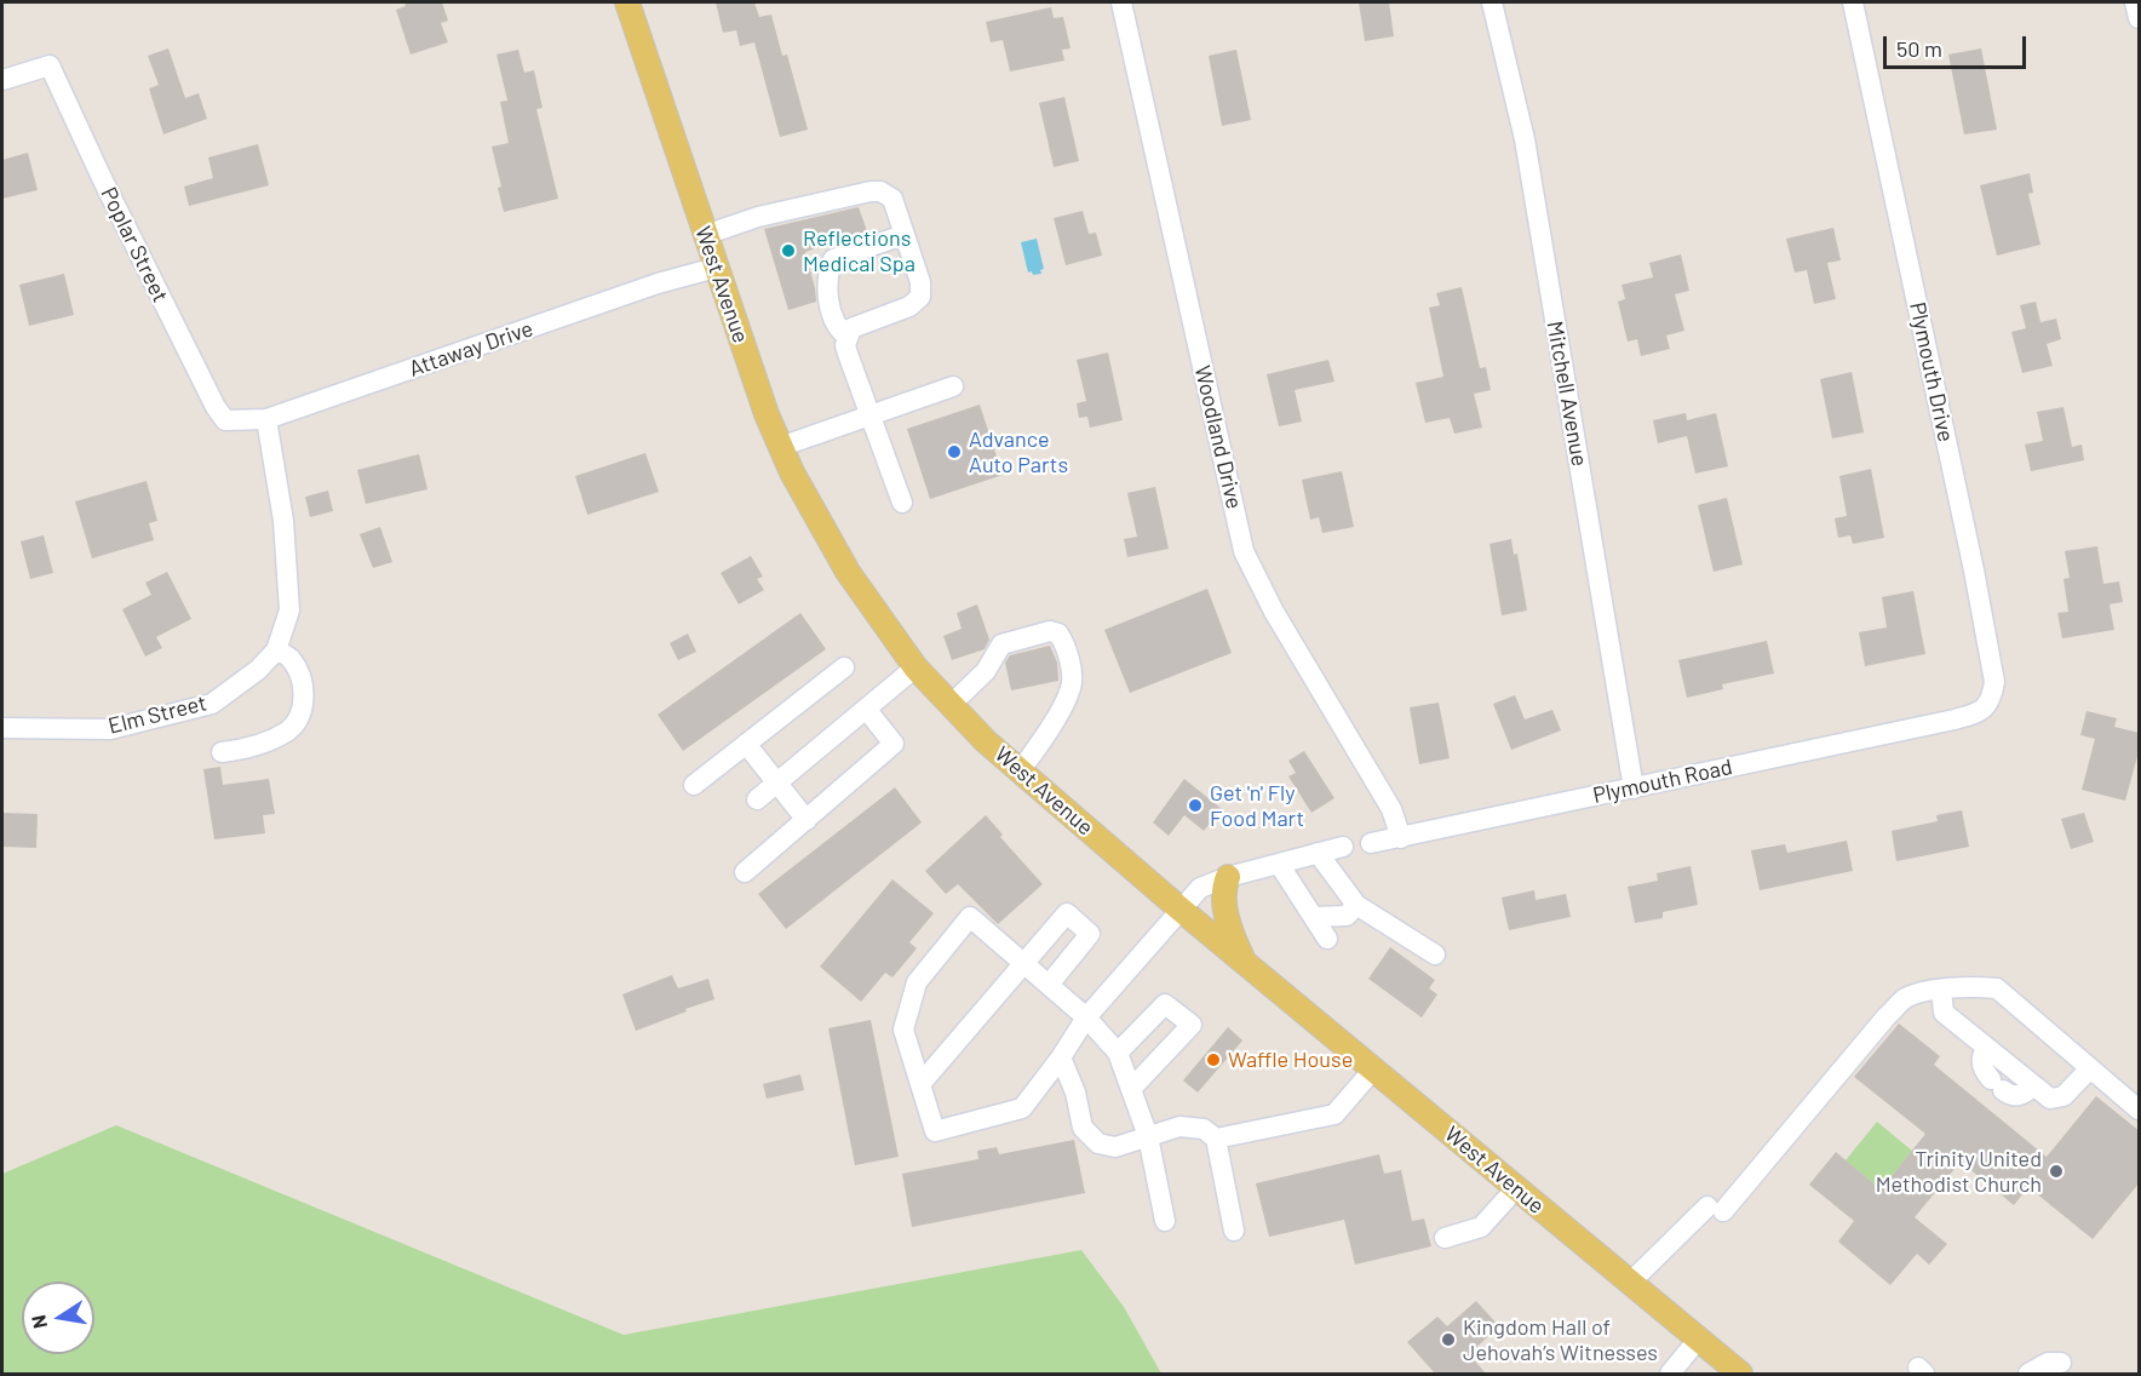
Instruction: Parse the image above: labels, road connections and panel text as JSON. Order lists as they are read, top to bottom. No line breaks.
{"streets":{"main road":["West Avenue"],"street":["Poplar Street","Attaway Drive","Plymouth Drive","Mitchell Avenue","Woodland Drive","Elm Street","Plymouth Road"]},"crossings":[["Poplar Street","Attaway Drive"],["West Avenue","Attaway Drive"],["Attaway Drive","Elm Street"],["Plymouth Drive","Plymouth Road"],["Mitchell Avenue","Plymouth Road"],["Woodland Drive","Plymouth Road"]],"places":["Reflections Medical Spa","Advance Auto Parts","Get 'n' Fly Food Mart","Waffle House","Trinity United Methodist Church","Kingdom Hall of Jehovah’s Witnesses"],"scale_bar":"50 m","north":"left"}
